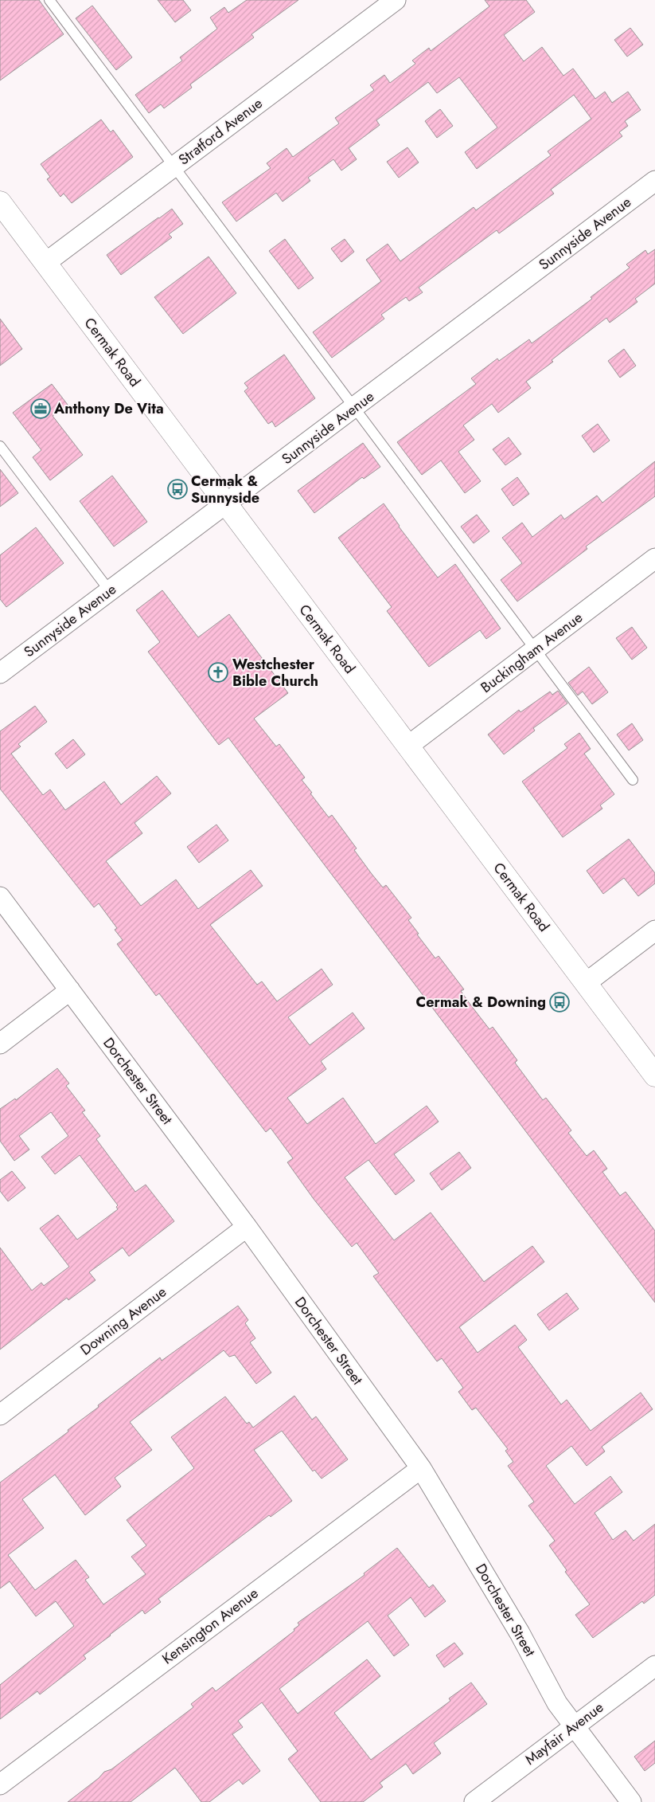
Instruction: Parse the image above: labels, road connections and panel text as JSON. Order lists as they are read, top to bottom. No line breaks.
{"streets":{"main road":["Cermak Road"],"street":["Stratford Avenue","Sunnyside Avenue","Buckingham Avenue","Dorchester Street","Downing Avenue","Kensington Avenue","Mayfair Avenue"]},"crossings":[["Stratford Avenue","Cermak Road"],["Sunnyside Avenue","Cermak Road"],["Cermak Road","Buckingham Avenue"],["Dorchester Street","Downing Avenue"],["Dorchester Street","Kensington Avenue"],["Dorchester Street","Mayfair Avenue"]],"places":{"office":["Anthony De Vita"],"bus stop":["Cermak & Sunnyside","Cermak & Downing"],"church":["Westchester Bible Church"]}}
